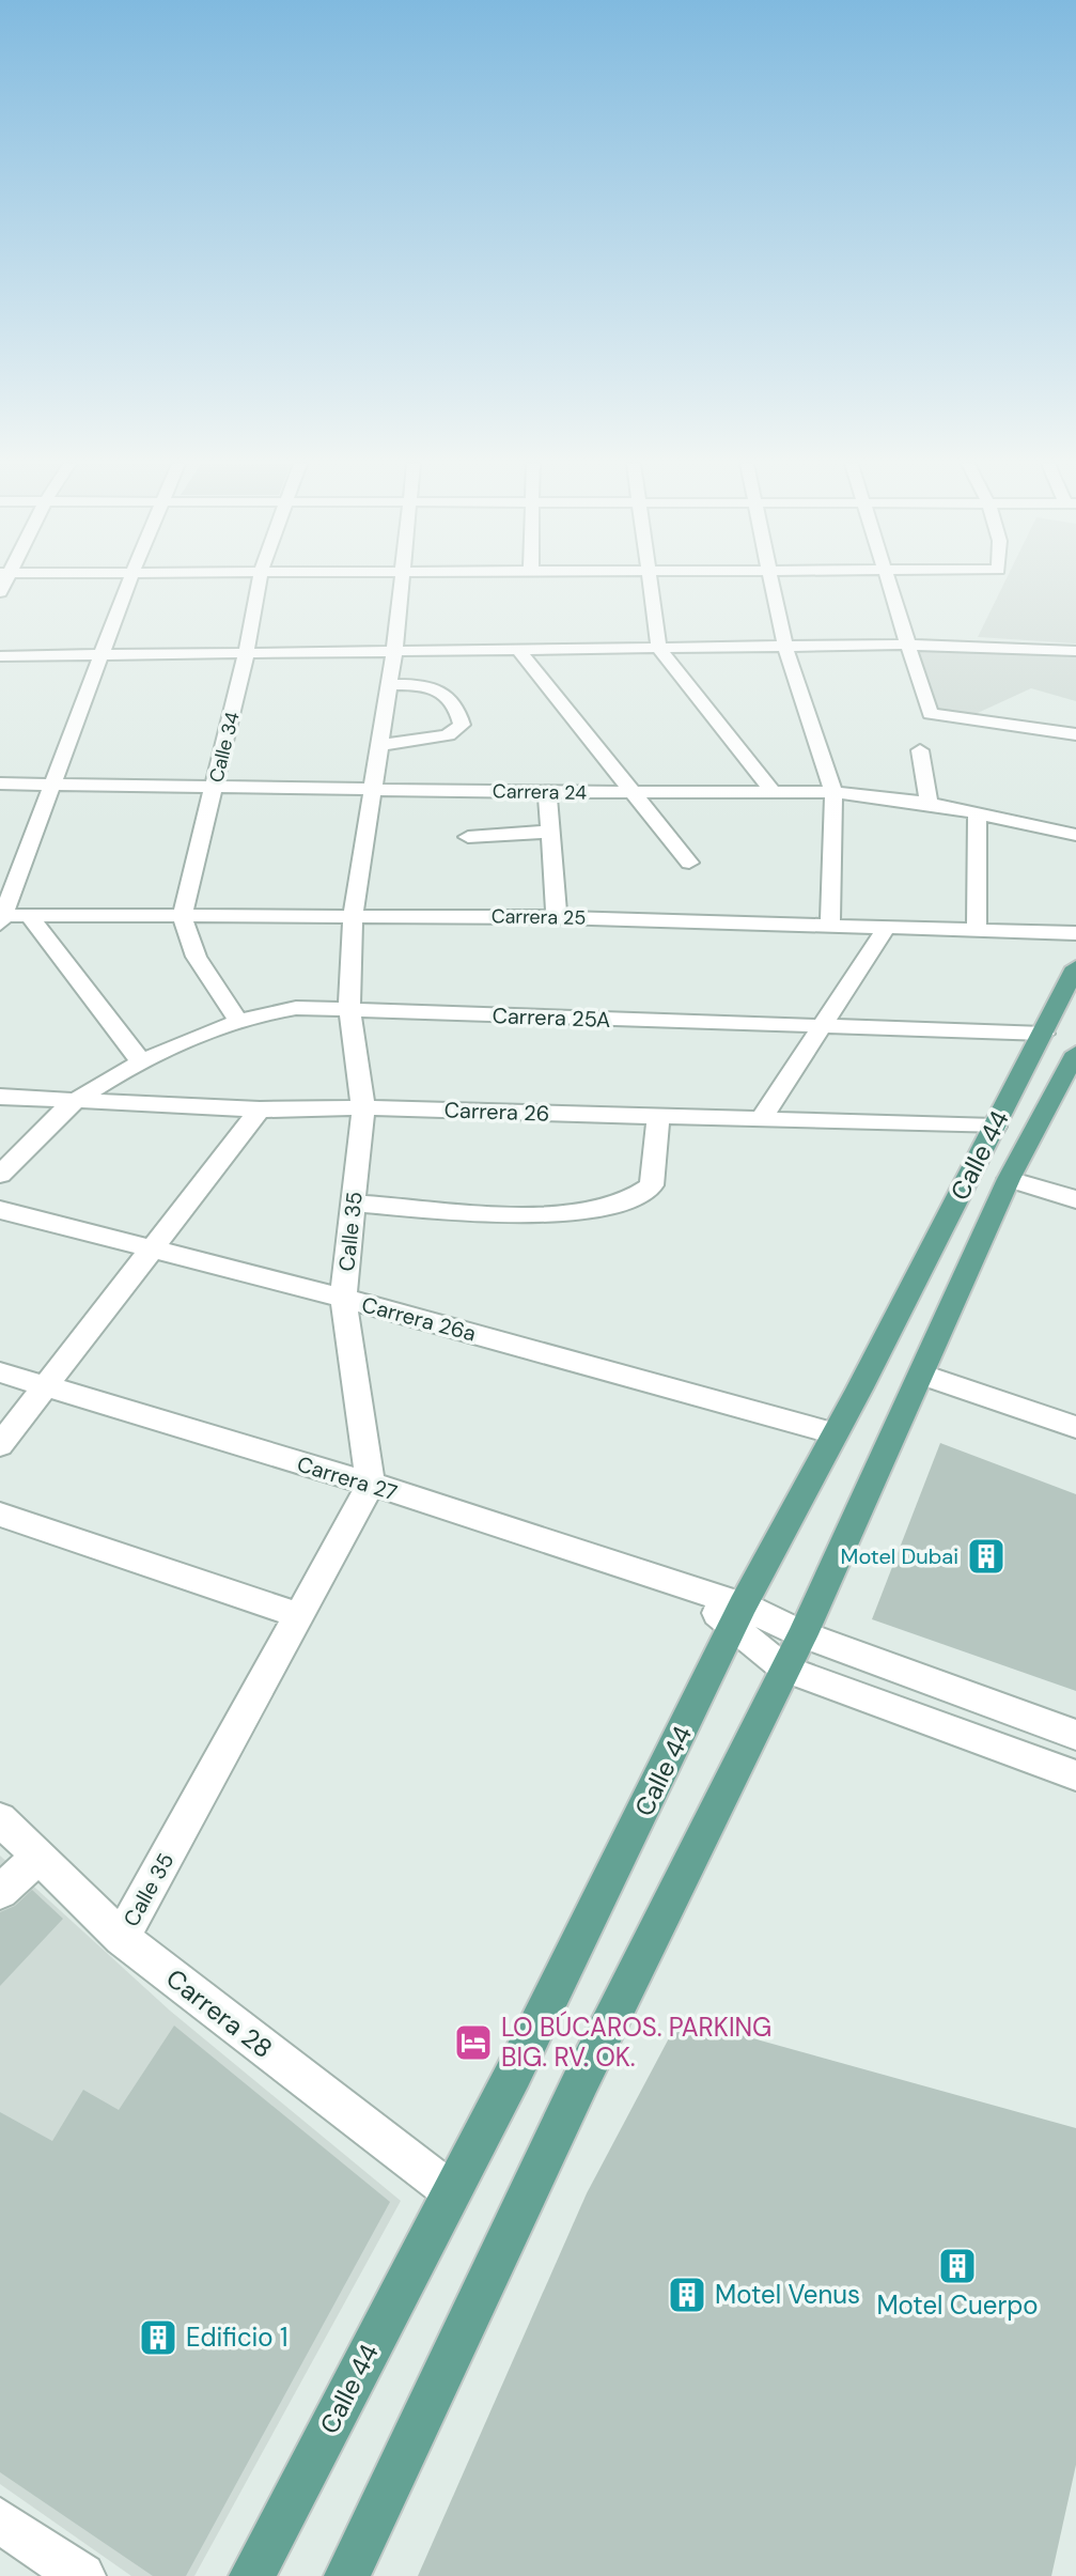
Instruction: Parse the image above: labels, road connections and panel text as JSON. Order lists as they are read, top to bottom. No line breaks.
{"streets":{"main road":["Calle 44"],"street":["Calle 34","Carrera 24","Carrera 25","Carrera 25A","Carrera 26","Calle 35","Carrera 26a","Carrera 27","Carrera 28"]},"crossings":[["Calle 34","Carrera 24"],["Calle 34","Carrera 25"],["Calle 34","Carrera 25A"],["Carrera 24","Calle 35"],["Carrera 25","Calle 35"],["Carrera 25A","Carrera 26"],["Carrera 25A","Calle 44"],["Carrera 25A","Calle 35"],["Carrera 26","Calle 44"],["Carrera 26","Calle 35"],["Calle 44","Carrera 26a"],["Calle 44","Carrera 27"],["Calle 44","Carrera 28"],["Calle 35","Carrera 26a"],["Calle 35","Carrera 27"],["Calle 35","Carrera 28"]],"places":{"building":["Motel Dubai","Motel Cuerpo","Motel Venus","Edificio 1"],"hotel":["LO BÚCAROS. PARKING BIG. RV. OK."]}}
